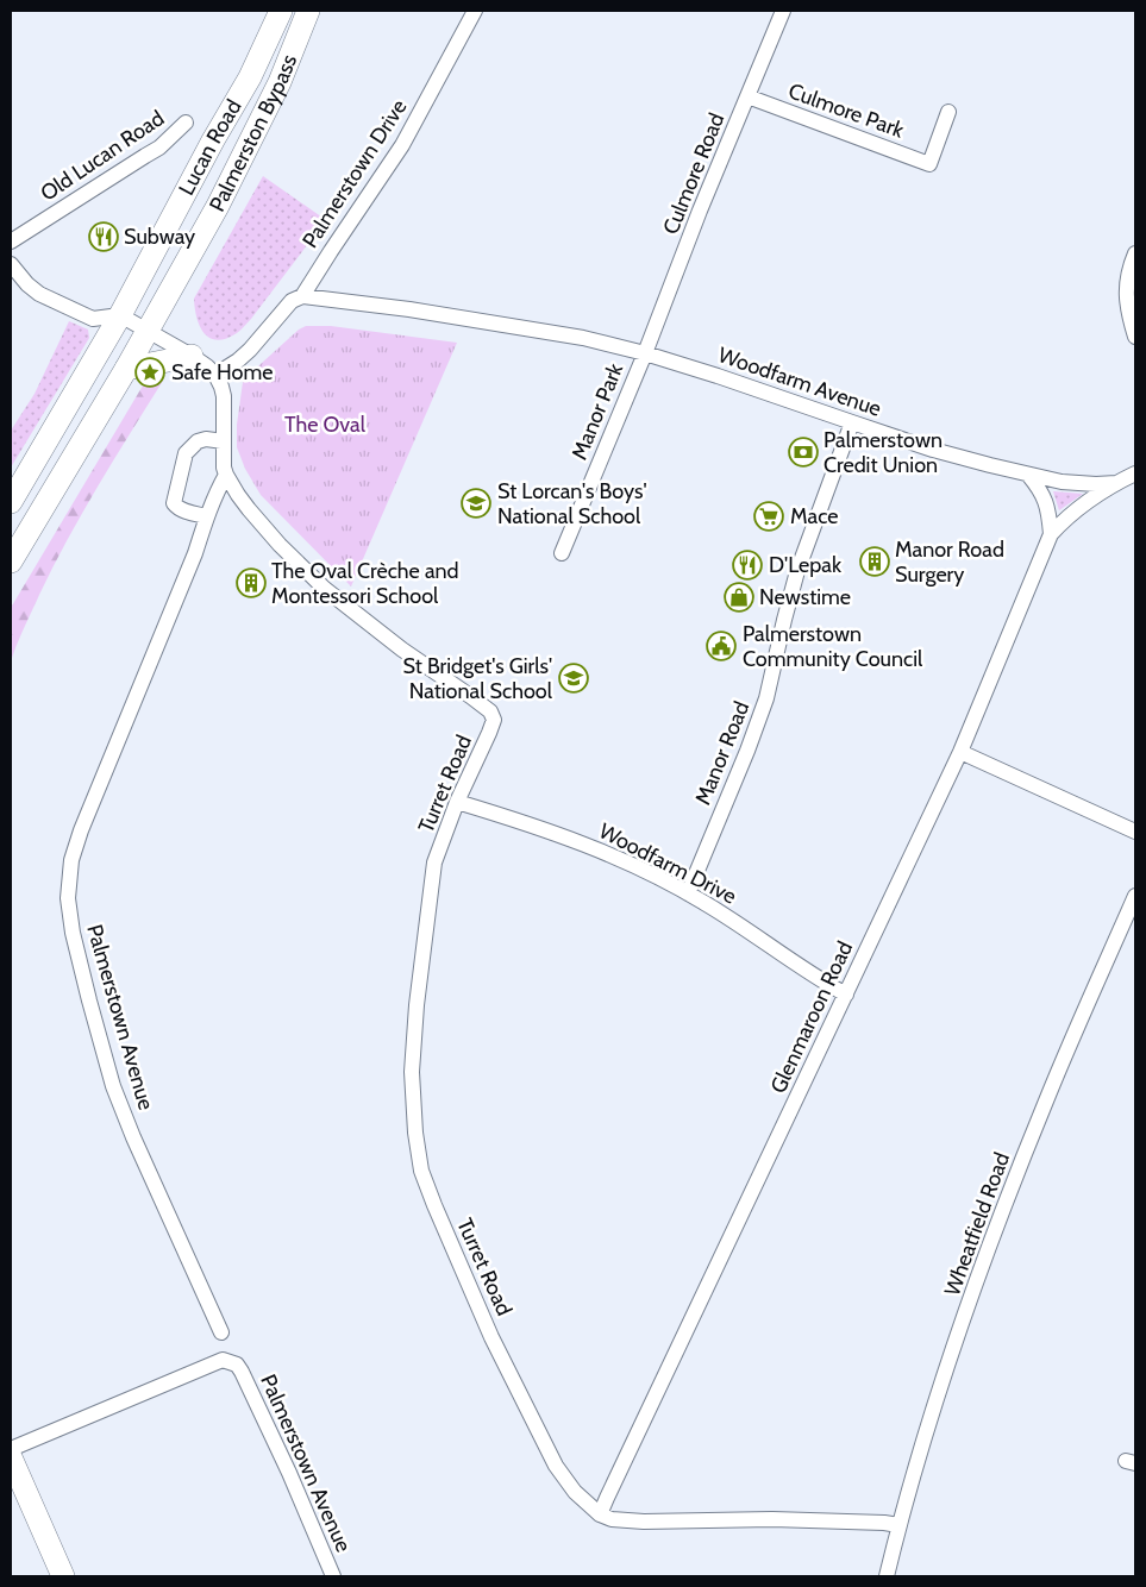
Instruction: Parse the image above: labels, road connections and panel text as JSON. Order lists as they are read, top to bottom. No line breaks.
{"streets":{"main road":["Palmerston Bypass","Lucan Road"],"street":["Culmore Park","Old Lucan Road","Palmerstown Drive","Culmore Road","Woodfarm Avenue","Manor Park","Manor Road","Turret Road","Woodfarm Drive","Palmerstown Avenue","Glenmaroon Road","Wheatfield Road"]},"crossings":[["Culmore Park","Culmore Road"],["Culmore Road","Woodfarm Avenue"],["Culmore Road","Manor Park"],["Woodfarm Avenue","Manor Park"],["Woodfarm Avenue","Manor Road"],["Woodfarm Avenue","Glenmaroon Road"],["Manor Road","Woodfarm Drive"],["Turret Road","Woodfarm Drive"],["Turret Road","Palmerstown Avenue"],["Turret Road","Glenmaroon Road"],["Woodfarm Drive","Glenmaroon Road"]],"parks":["The Oval"],"places":{"restaurant":["Subway","D'Lepak"],"place":["Safe Home"],"bank":["Palmerstown Credit Union"],"school or university":["St Lorcan's Boys' National School","St Bridget's Girls' National School"],"supermarket":["Mace"],"building":["Manor Road Surgery","The Oval Crèche and Montessori School"],"shop":["Newstime"],"public building":["Palmerstown Community Council"]}}
